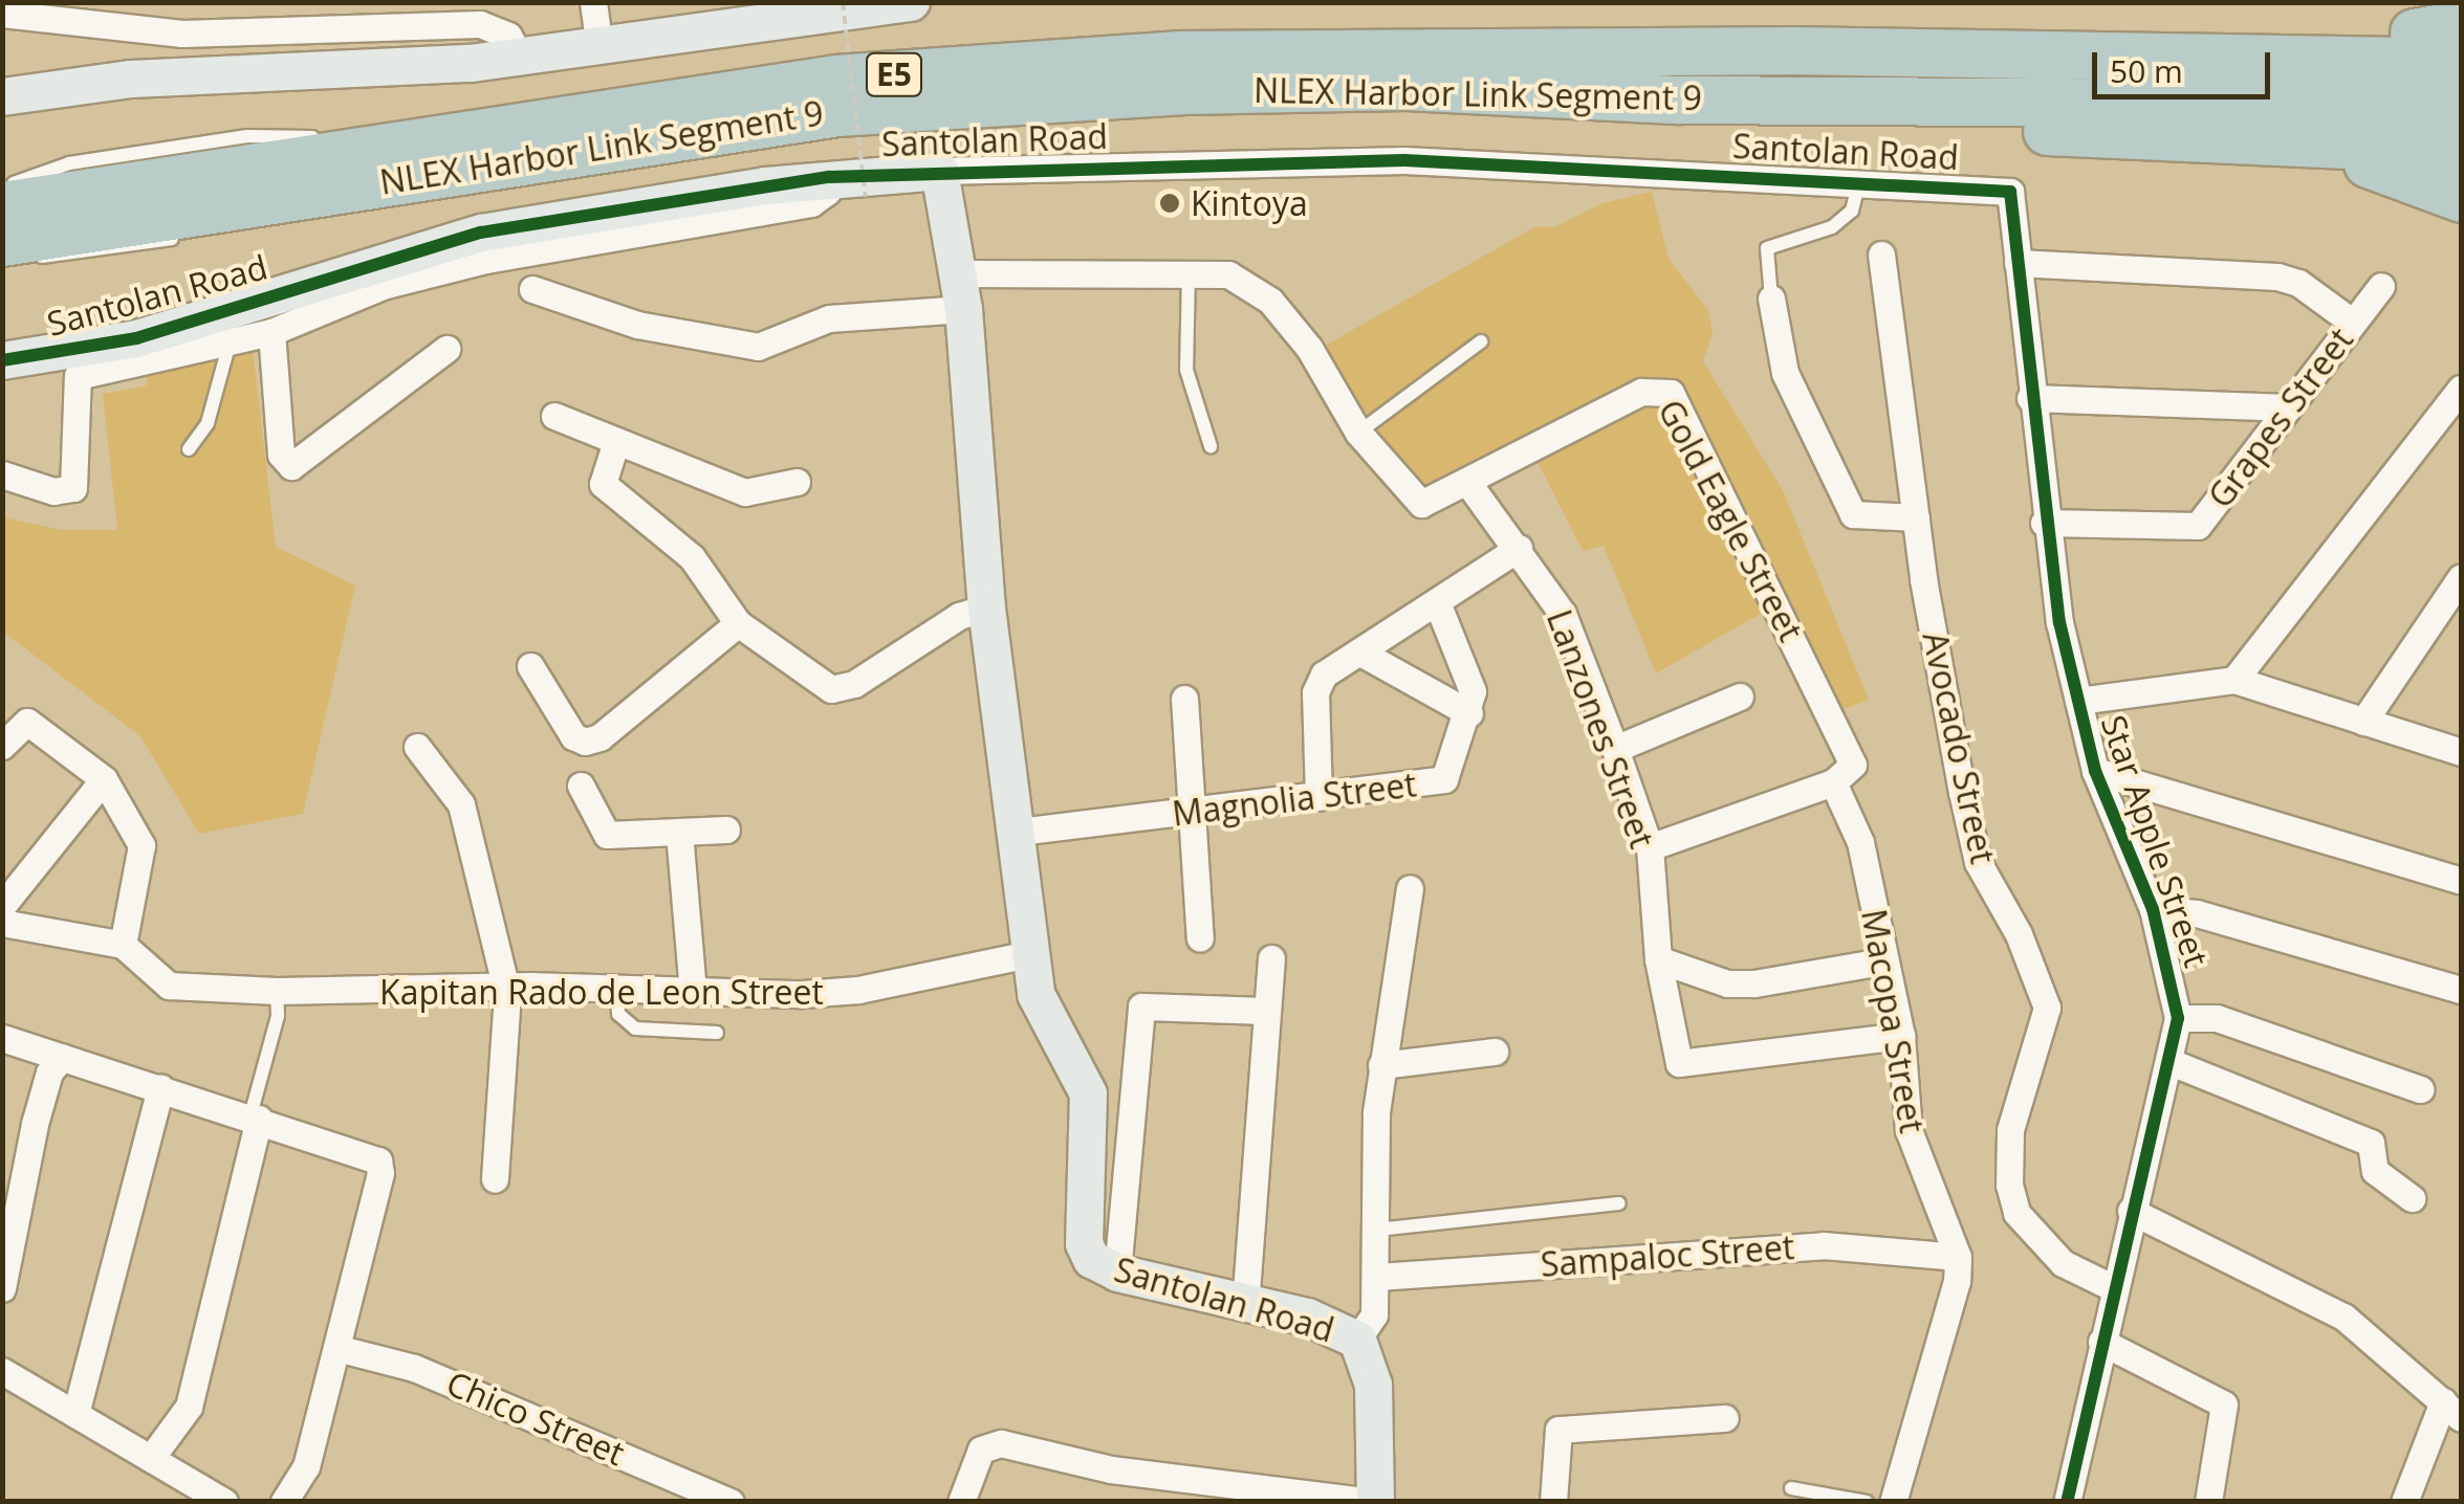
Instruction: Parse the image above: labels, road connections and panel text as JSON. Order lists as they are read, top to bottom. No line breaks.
{"streets":{"highway":["E5","NLEX Harbor Link Segment 9"],"street":["Santolan Road","Grapes Street","Gold Eagle Street","Lanzones Street","Avocado Street","Magnolia Street","Star Apple Street","Kapitan Rado de Leon Street","Macopa Street","Sampaloc Street","Chico Street"]},"crossings":[["E5","NLEX Harbor Link Segment 9"],["Santolan Road","Gold Eagle Street"],["Santolan Road","Magnolia Street"],["Santolan Road","Star Apple Street"],["Santolan Road","Kapitan Rado de Leon Street"],["Grapes Street","Star Apple Street"],["Gold Eagle Street","Lanzones Street"],["Gold Eagle Street","Macopa Street"],["Lanzones Street","Macopa Street"],["Avocado Street","Star Apple Street"],["Macopa Street","Sampaloc Street"]],"places":["Kintoya"],"scale_bar":"50 m"}
